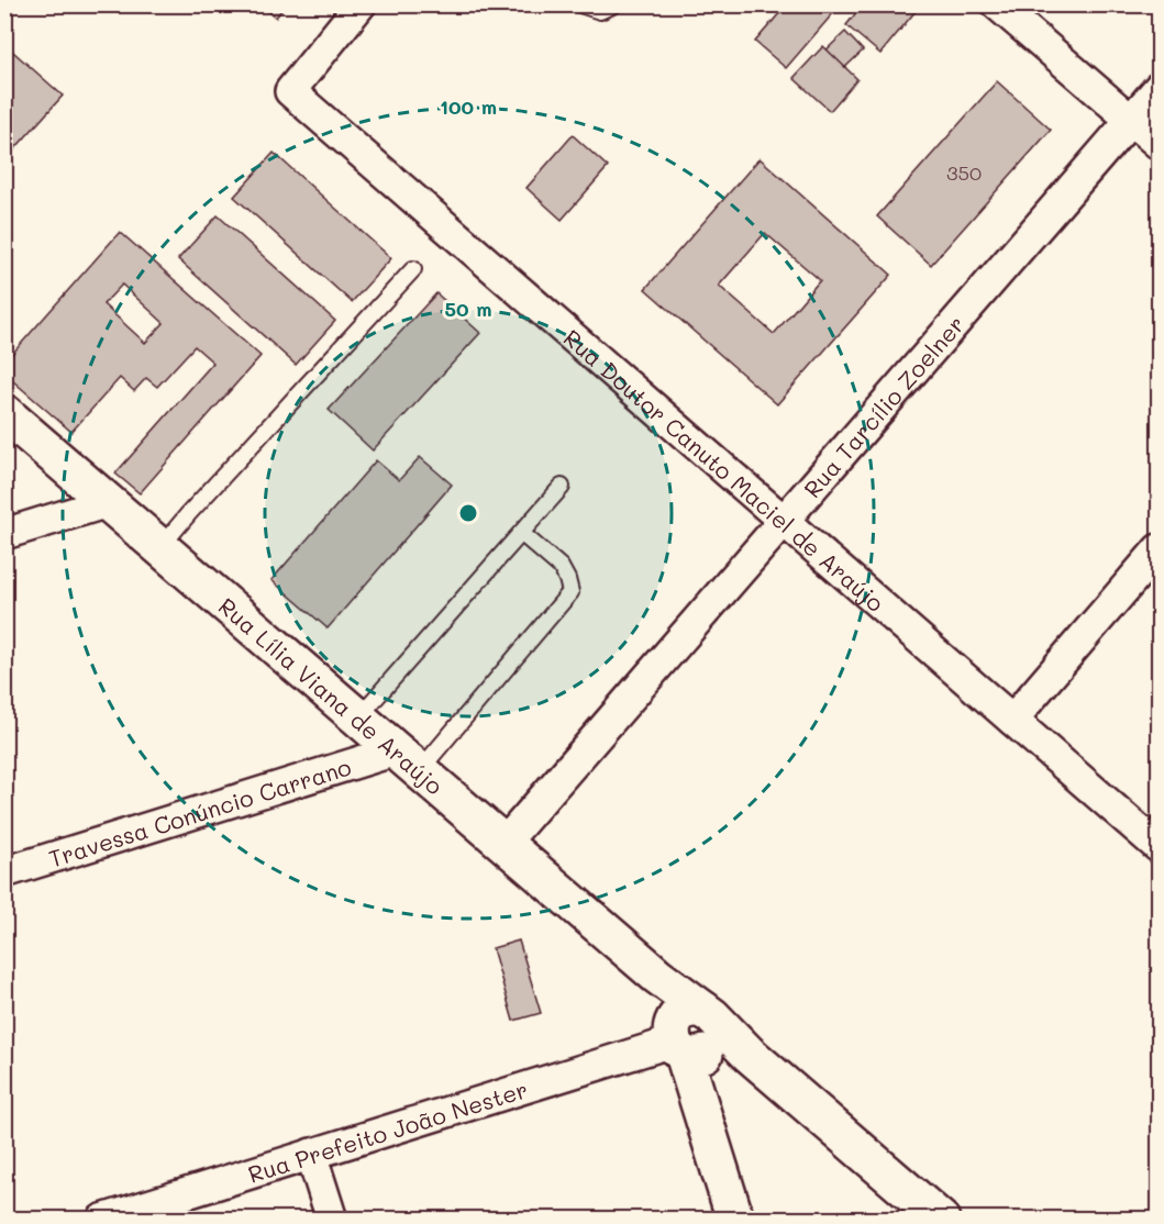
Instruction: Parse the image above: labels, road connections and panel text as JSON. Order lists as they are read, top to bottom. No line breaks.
{"streets":{"street":["Rua Tarcílio Zoelner","Rua Doutor Canuto Maciel de Araújo","Rua Lília Viana de Araújo","Travessa Conúncio Carrano","Rua Prefeito João Nester"]},"crossings":[["Rua Tarcílio Zoelner","Rua Doutor Canuto Maciel de Araújo"],["Rua Tarcílio Zoelner","Rua Lília Viana de Araújo"],["Rua Lília Viana de Araújo","Travessa Conúncio Carrano"],["Rua Lília Viana de Araújo","Rua Prefeito João Nester"]],"house_numbers":["350"],"rings":["100 m","50 m"]}
